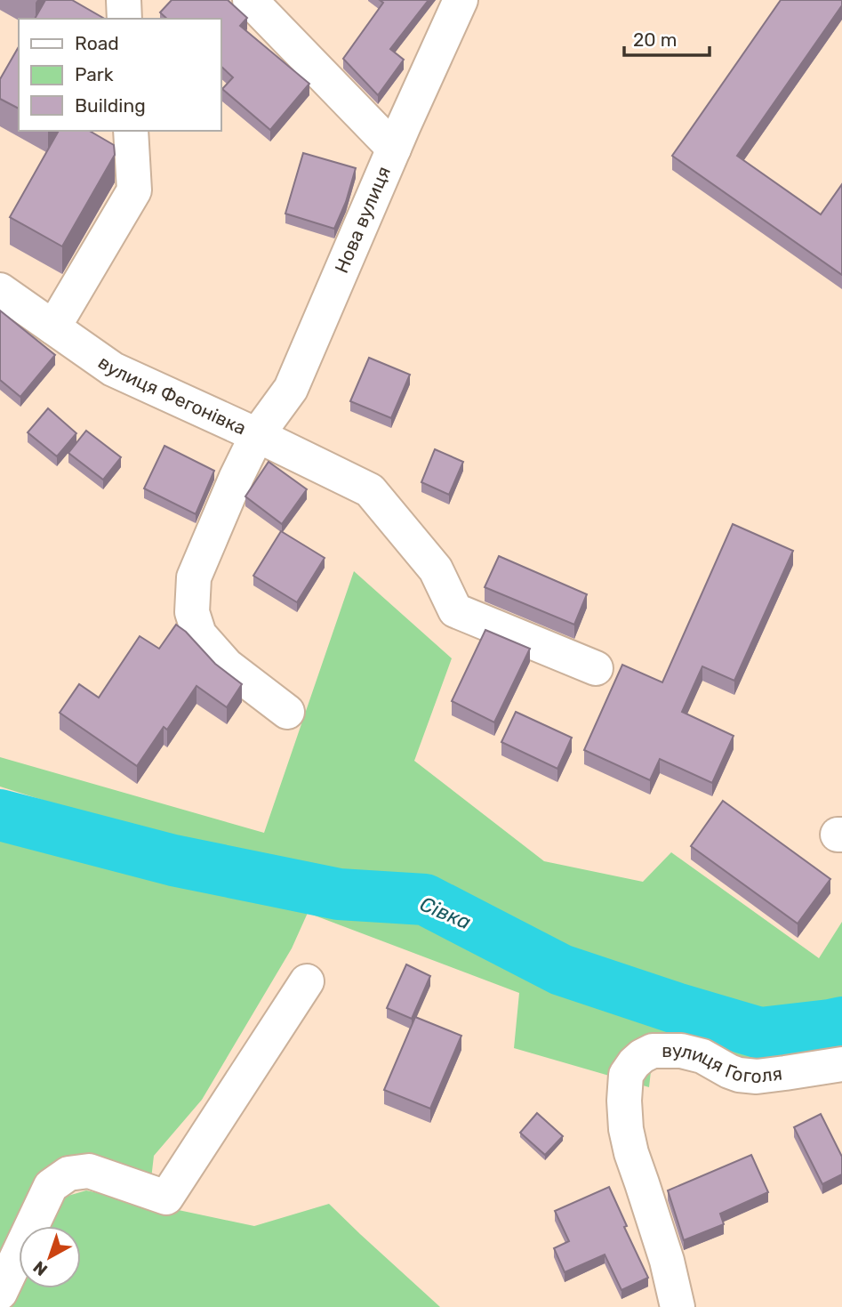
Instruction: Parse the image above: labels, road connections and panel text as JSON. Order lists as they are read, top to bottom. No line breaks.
{"streets":{"street":["Нова вулиця","вулиця Фегонівка","вулиця Гоголя"]},"crossings":[["Нова вулиця","вулиця Фегонівка"]],"water":["Сівка"],"legend":["Road","Park","Building"],"scale_bar":"20 m","north":"bottom left"}
